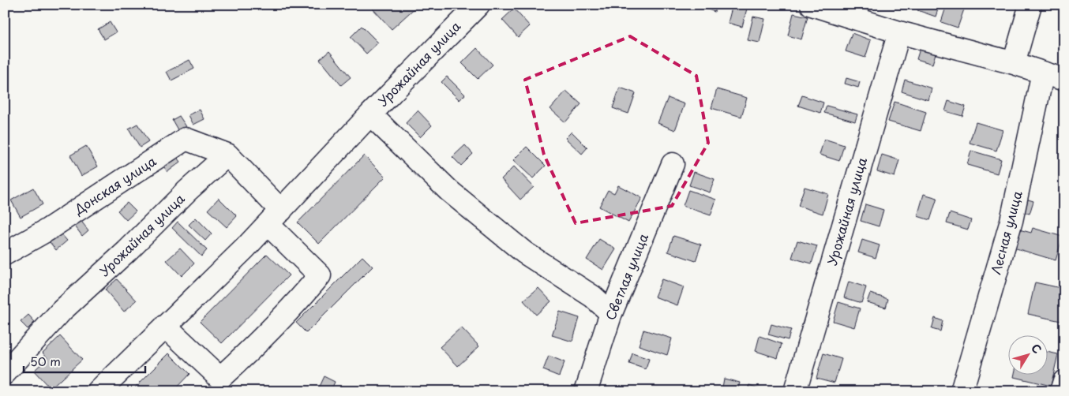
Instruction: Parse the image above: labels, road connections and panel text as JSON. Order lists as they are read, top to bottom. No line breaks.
{"streets":{"street":["Урожайная улица","Донская улица","Лесная улица","Светлая улица"]},"crossings":[["Урожайная улица","Донская улица"]],"scale_bar":"50 m","north":"top right"}
